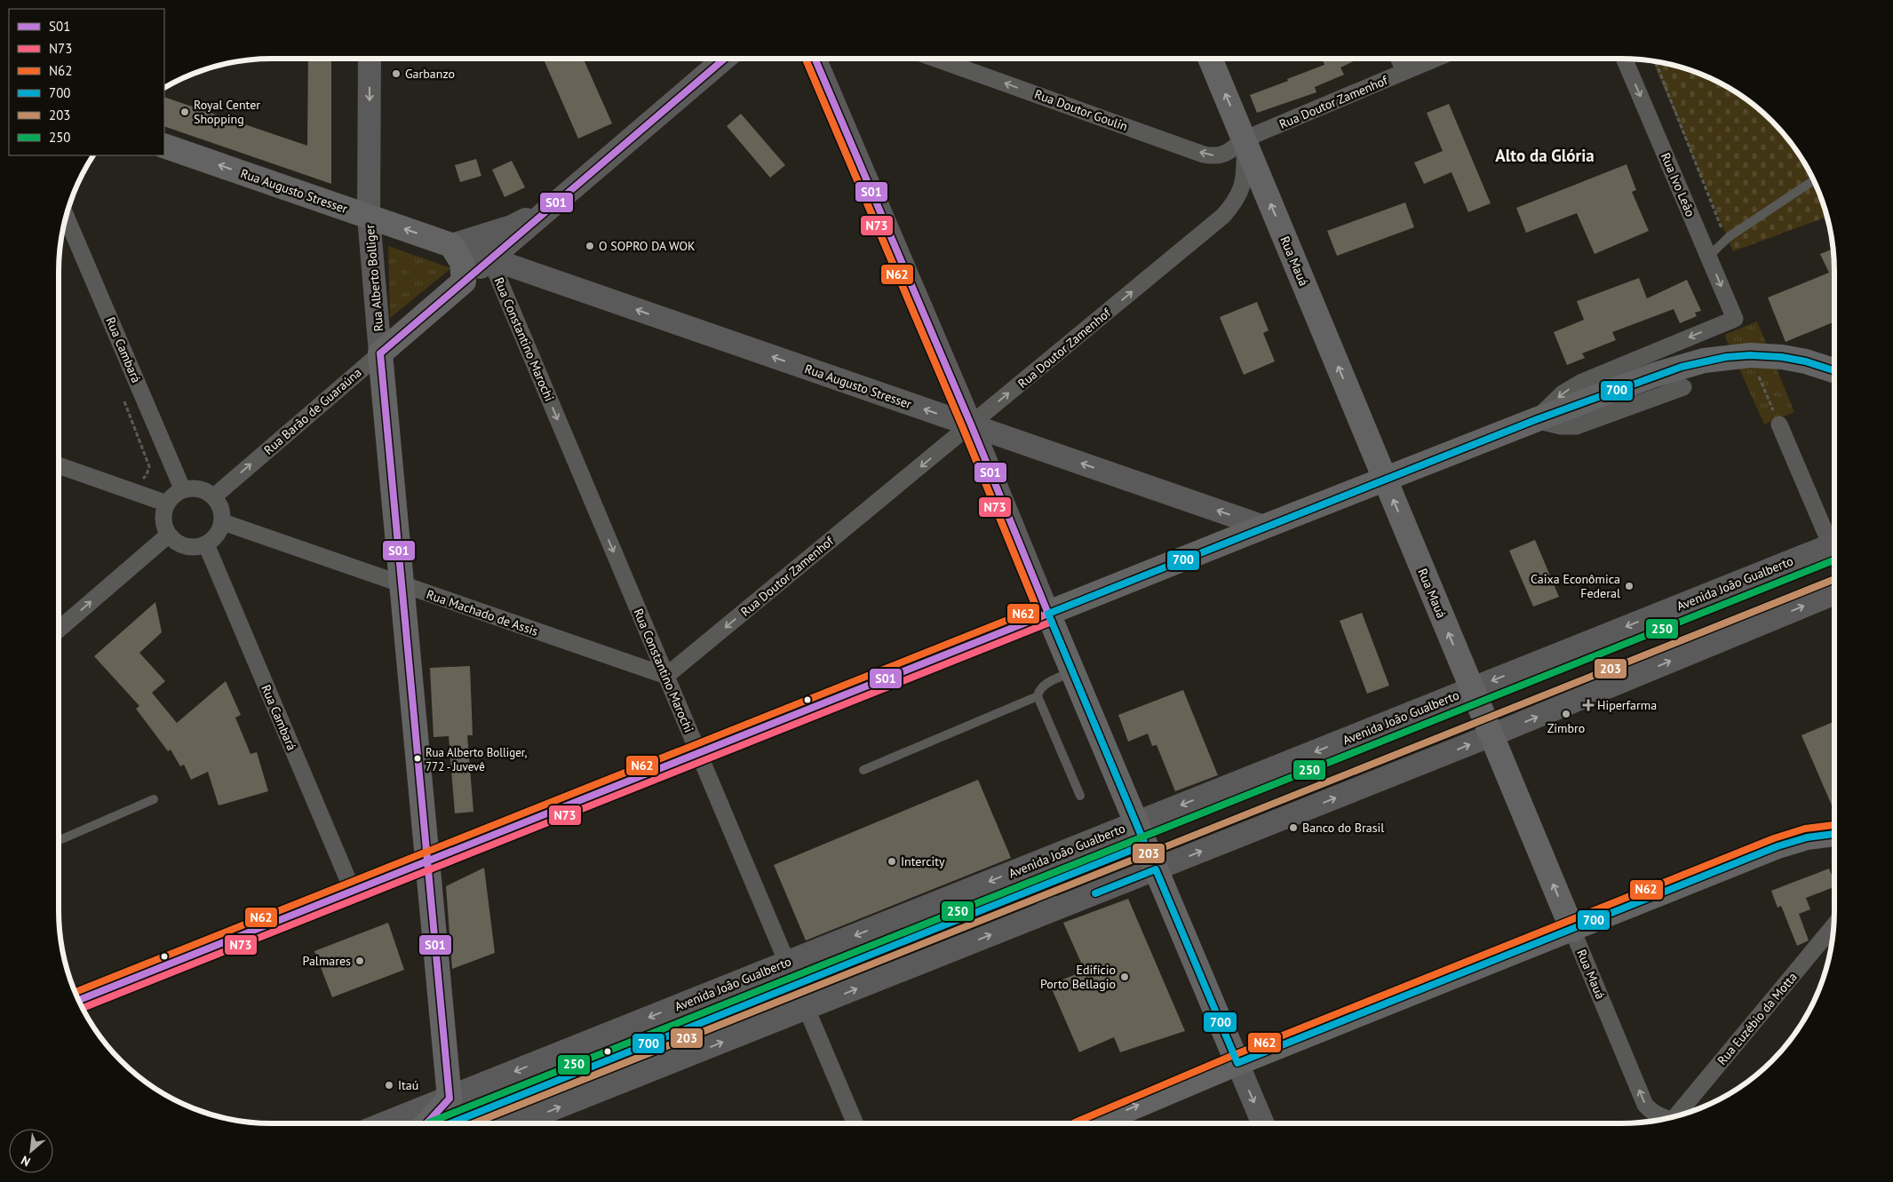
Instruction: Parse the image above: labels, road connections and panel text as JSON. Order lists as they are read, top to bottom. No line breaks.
{"streets":{"main road":["Rua Augusto Stresser","Rua Mauá","Rua Alberto Bolliger","Rua Barão de Guaraúna"],"street":["Rua Doutor Zamenhof","Rua Doutor Goulin","Rua Ivo Leão","Rua Constantino Marochi","Rua Cambará","Avenida João Gualberto","Rua Machado de Assis","Rua Euzébio da Motta"]},"crossings":[["Rua Doutor Zamenhof","Rua Doutor Goulin"],["Rua Doutor Zamenhof","Rua Augusto Stresser"],["Rua Doutor Zamenhof","Rua Mauá"],["Rua Doutor Zamenhof","Rua Constantino Marochi"],["Rua Doutor Zamenhof","Rua Machado de Assis"],["Rua Doutor Goulin","Rua Mauá"],["Rua Augusto Stresser","Rua Alberto Bolliger"],["Rua Augusto Stresser","Rua Constantino Marochi"],["Rua Augusto Stresser","Rua Barão de Guaraúna"],["Rua Mauá","Avenida João Gualberto"],["Rua Alberto Bolliger","Rua Barão de Guaraúna"],["Rua Alberto Bolliger","Avenida João Gualberto"],["Rua Alberto Bolliger","Rua Machado de Assis"],["Rua Constantino Marochi","Rua Barão de Guaraúna"],["Rua Constantino Marochi","Avenida João Gualberto"],["Rua Constantino Marochi","Rua Machado de Assis"],["Rua Cambará","Rua Barão de Guaraúna"],["Rua Cambará","Rua Machado de Assis"],["Rua Barão de Guaraúna","Rua Machado de Assis"]],"one_way":["Rua Doutor Goulin","Rua Augusto Stresser","Rua Mauá","Rua Constantino Marochi"],"districts":["Alto da Glória"],"places":{"other":["Garbanzo","Royal Center Shopping","O SOPRO DA WOK","Caixa Econômica Federal","Zimbro","Rua Alberto Bolliger, 772 - Juvevê","Banco do Brasil","Intercity","Palmares","Edifício Porto Bellagio","Itaú"],"health":["Hiperfarma"]},"lines":["transit line S01","transit line N73","transit line N62","transit line 700","transit line 250","transit line 203"],"legend":["S01","N73","N62","700","203","250"],"north":"bottom left"}
